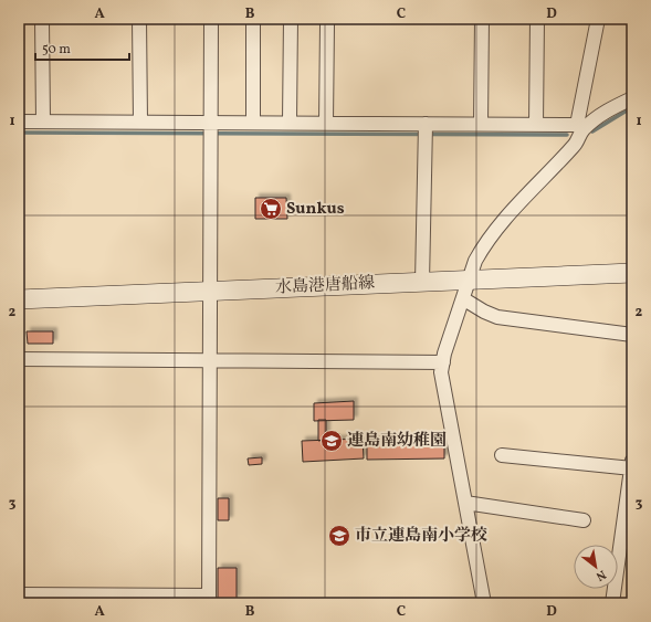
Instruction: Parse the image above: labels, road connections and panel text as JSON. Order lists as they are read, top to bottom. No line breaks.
{"streets":{"main road":["水島港唐船線"]},"places":{"supermarket":["Sunkus"],"school or university":["連島南幼稚園","市立連島南小学校"]},"scale_bar":"50 m","north":"bottom right","grid":{"columns":["A","B","C","D"],"rows":["1","2","3"]}}
